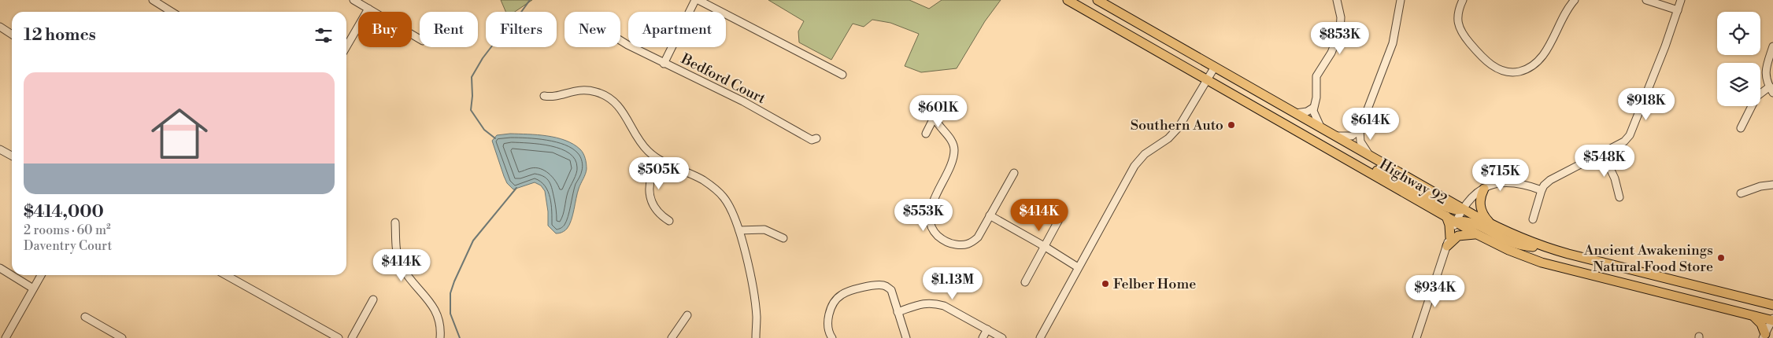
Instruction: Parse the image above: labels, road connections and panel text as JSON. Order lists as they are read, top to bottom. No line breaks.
{"streets":{"main road":["Highway 92"],"street":["Bedford Court"]},"places":["Southern Auto","Ancient Awakenings Natural Food Store","Felber Home"],"page":{"chip":["Buy","Rent","Filters","New","Apartment"],"heading":"12 homes","price":["$853K","$918K","$601K","$614K","$548K","$505K","$715K","$553K","$414K","$414K","$1.13M","$934K"],"list":[{"name":"$414,000","note":"2 rooms · 60 m² · Daventry Court"}]}}
